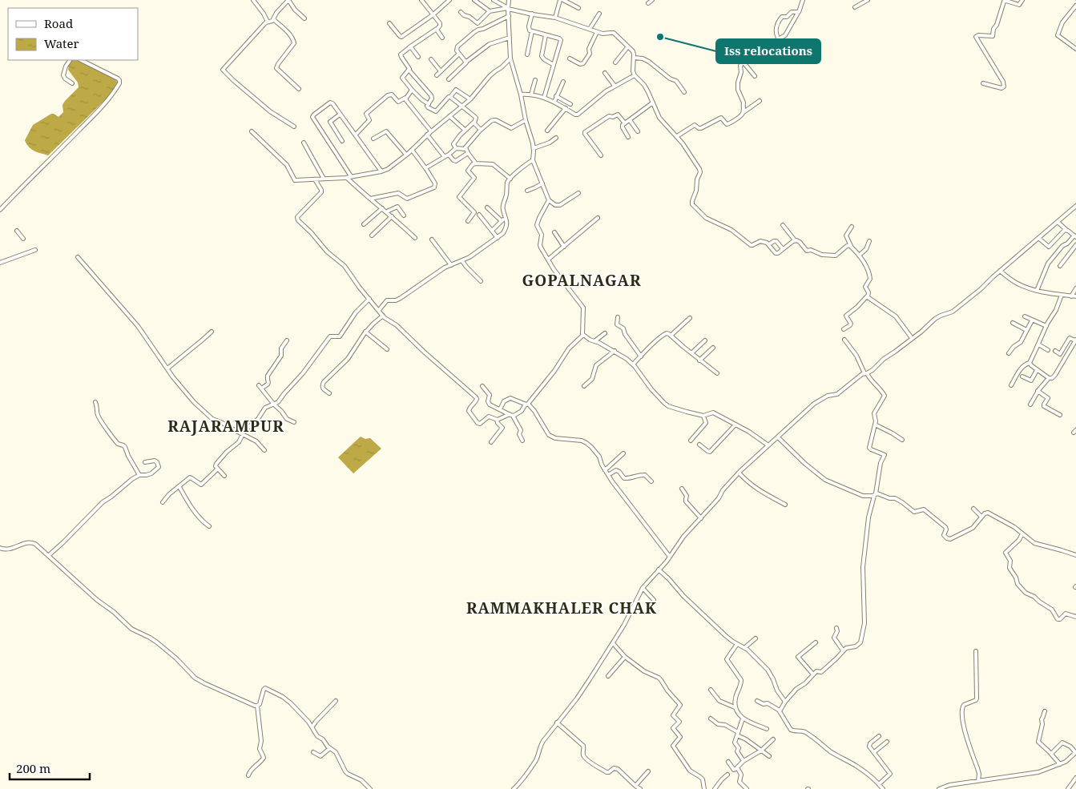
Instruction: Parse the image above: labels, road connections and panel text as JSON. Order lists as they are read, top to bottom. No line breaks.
{"districts":["GOPALNAGAR","RAJARAMPUR","RAMMAKHALER CHAK"],"places":["Iss relocations"],"legend":["Road","Water"],"scale_bar":"200 m"}
